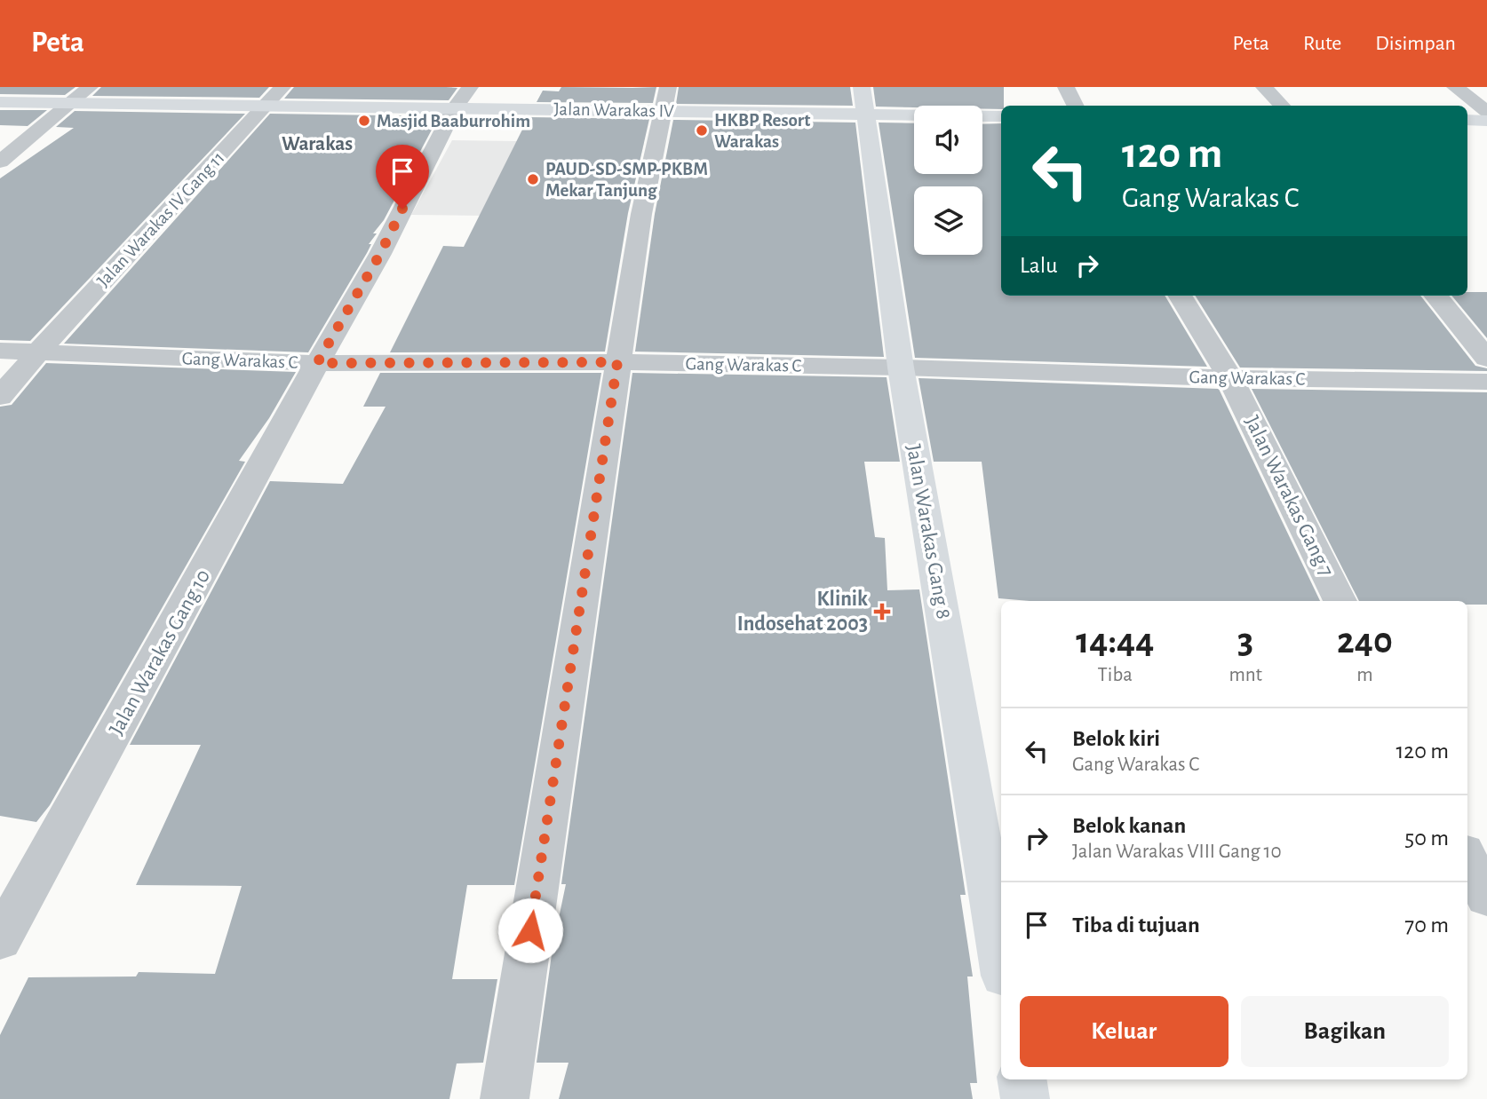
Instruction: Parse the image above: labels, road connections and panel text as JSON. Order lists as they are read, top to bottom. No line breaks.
{"streets":{"street":["Jalan Warakas IV","Jalan Warakas IV Gang 11","Gang Warakas C","Jalan Warakas Gang 7","Jalan Warakas Gang 8","Jalan Warakas Gang 10"]},"crossings":[["Jalan Warakas IV","Jalan Warakas IV Gang 11"],["Jalan Warakas IV","Jalan Warakas Gang 8"],["Jalan Warakas IV","Jalan Warakas Gang 10"],["Jalan Warakas IV Gang 11","Gang Warakas C"],["Gang Warakas C","Jalan Warakas Gang 7"],["Gang Warakas C","Jalan Warakas Gang 8"],["Gang Warakas C","Jalan Warakas Gang 10"]],"districts":["Warakas"],"places":{"other":["Masjid Baaburrohim","HKBP Resort Warakas","PAUD-SD-SMP-PKBM Mekar Tanjung"],"health":["Klinik Indosehat 2003"]},"page":{"header":"Peta","nav":["Peta","Rute","Disimpan"],"turn":["120 m","Gang Warakas C"],"then":"Lalu","eta":["14:44","Tiba","3","mnt","240","m"],"list":[{"name":"Belok kiri","note":"Gang Warakas C","value":"120 m"},{"name":"Belok kanan","note":"Jalan Warakas VIII Gang 10","value":"50 m"},{"name":"Tiba di tujuan","value":"70 m"}],"buttons":["Keluar","Bagikan"]}}
